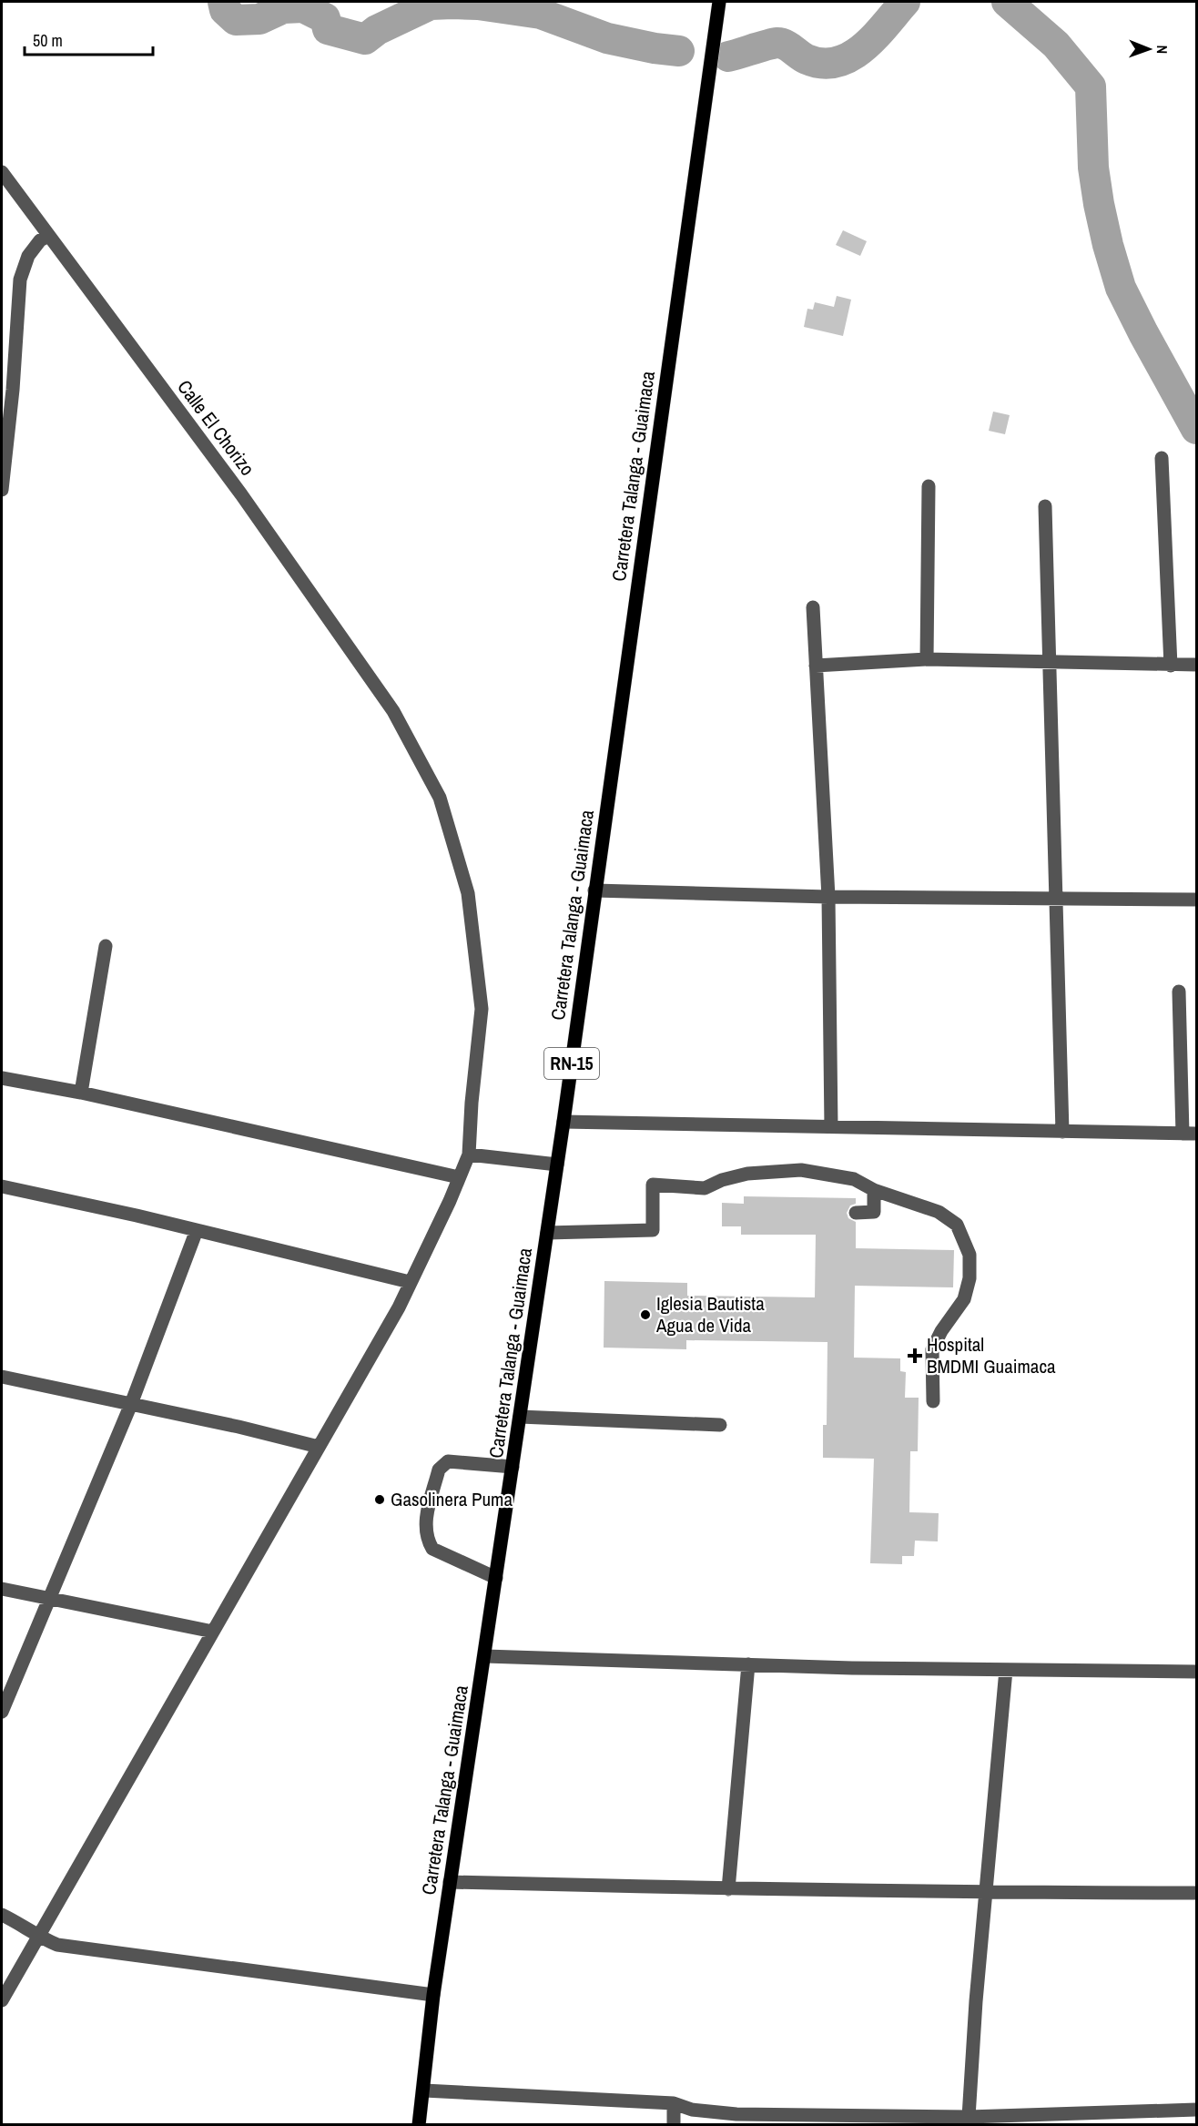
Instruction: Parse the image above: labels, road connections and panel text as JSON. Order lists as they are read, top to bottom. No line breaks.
{"streets":{"main road":["Carretera Talanga - Guaimaca","RN-15"],"street":["Calle El Chorizo"]},"places":{"other":["Iglesia Bautista Agua de Vida","Gasolinera Puma"],"health":["Hospital BMDMI Guaimaca"]},"scale_bar":"50 m","north":"right"}
